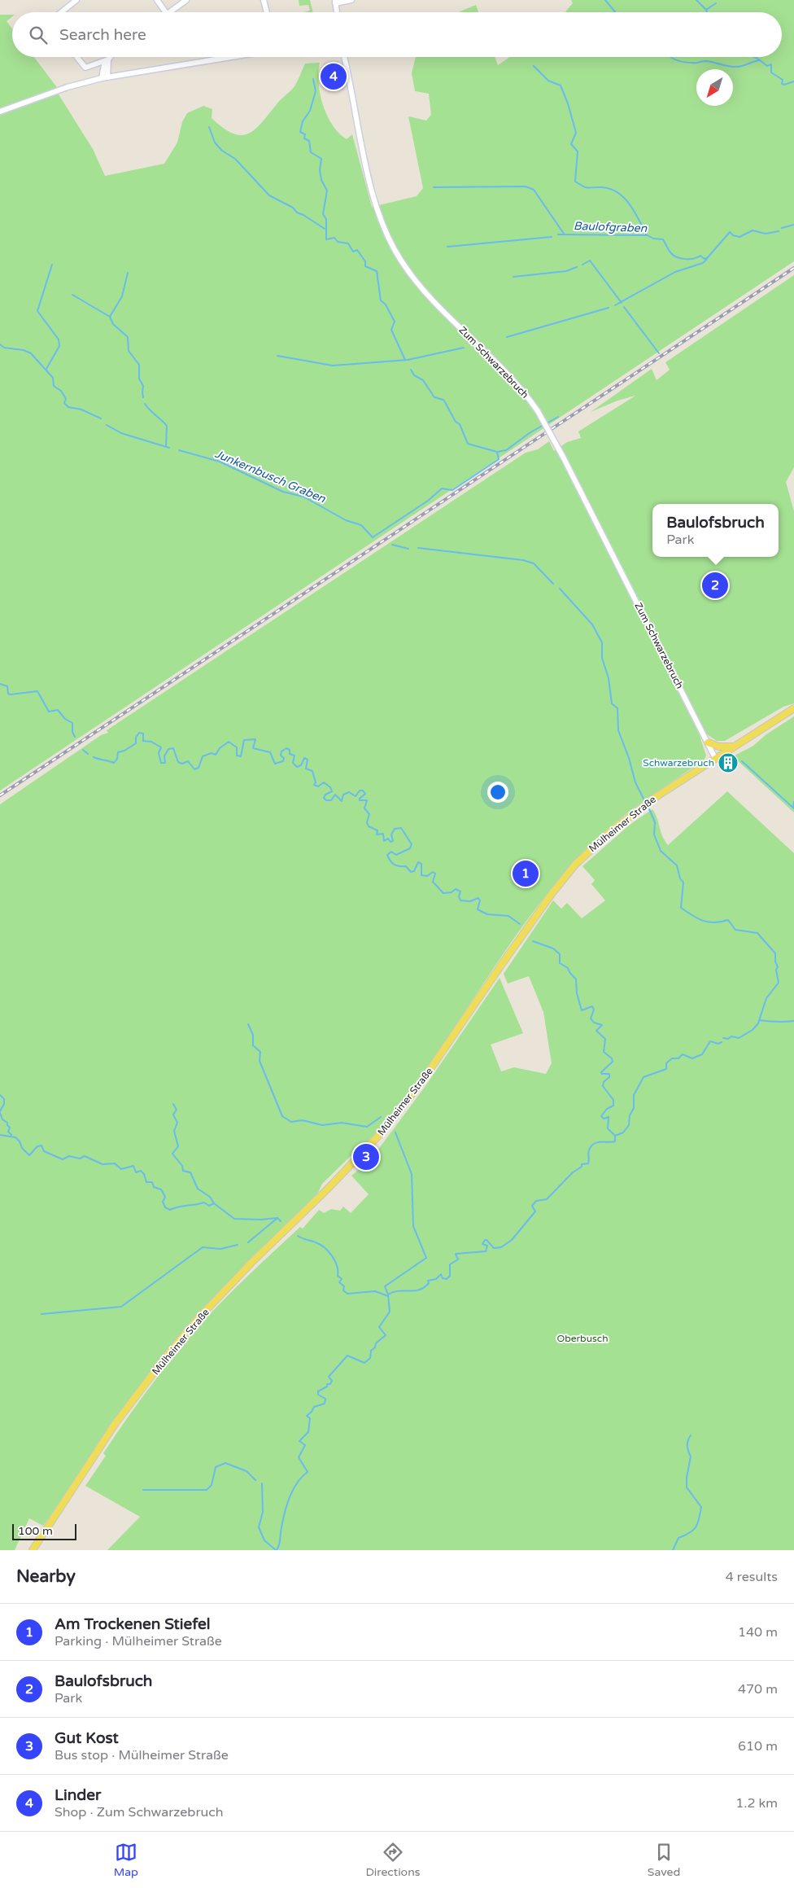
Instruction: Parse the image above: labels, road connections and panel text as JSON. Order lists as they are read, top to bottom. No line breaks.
{"streets":{"main road":["Mülheimer Straße"],"street":["Zum Schwarzebruch"]},"crossings":[["Zum Schwarzebruch","Mülheimer Straße"]],"water":["Baulofgraben","Junkernbusch Graben"],"parks":["Oberbusch"],"places":{"building":["Schwarzebruch"]},"scale_bar":"100 m","north":"bottom left","page":{"search":"Search here","pins":["4","2","1","3"],"popup":["Baulofsbruch","Park"],"scale":"100 m","heading":["Nearby","4 results"],"list":[{"mark":"1","name":"Am Trockenen Stiefel","note":"Parking · Mülheimer Straße","value":"140 m"},{"mark":"2","name":"Baulofsbruch","note":"Park","value":"470 m"},{"mark":"3","name":"Gut Kost","note":"Bus stop · Mülheimer Straße","value":"610 m"},{"mark":"4","name":"Linder","note":"Shop · Zum Schwarzebruch","value":"1.2 km"}],"nav":["Map","Directions","Saved"]}}
